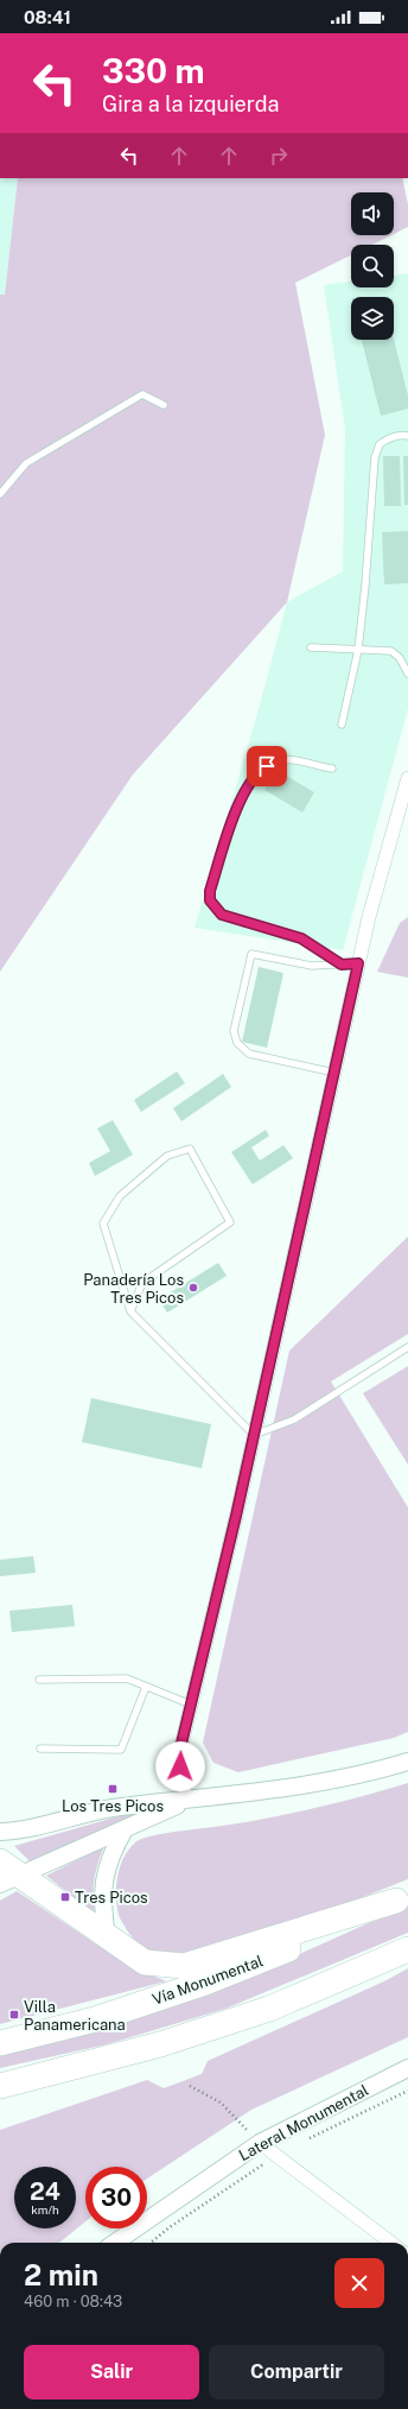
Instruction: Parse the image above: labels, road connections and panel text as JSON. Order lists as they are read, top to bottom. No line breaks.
{"streets":{"highway":["Vía Monumental"],"street":["Lateral Monumental"]},"places":{"other":["Panadería Los Tres Picos"],"transit":["Los Tres Picos","Tres Picos","Villa Panamericana"]},"page":{"status":"08:41","turn":["330 m","Gira a la izquierda"],"speed":"24 km/h","limit":"30","heading":["2 min","460 m · 08:43"],"buttons":["Salir","Compartir"]}}
